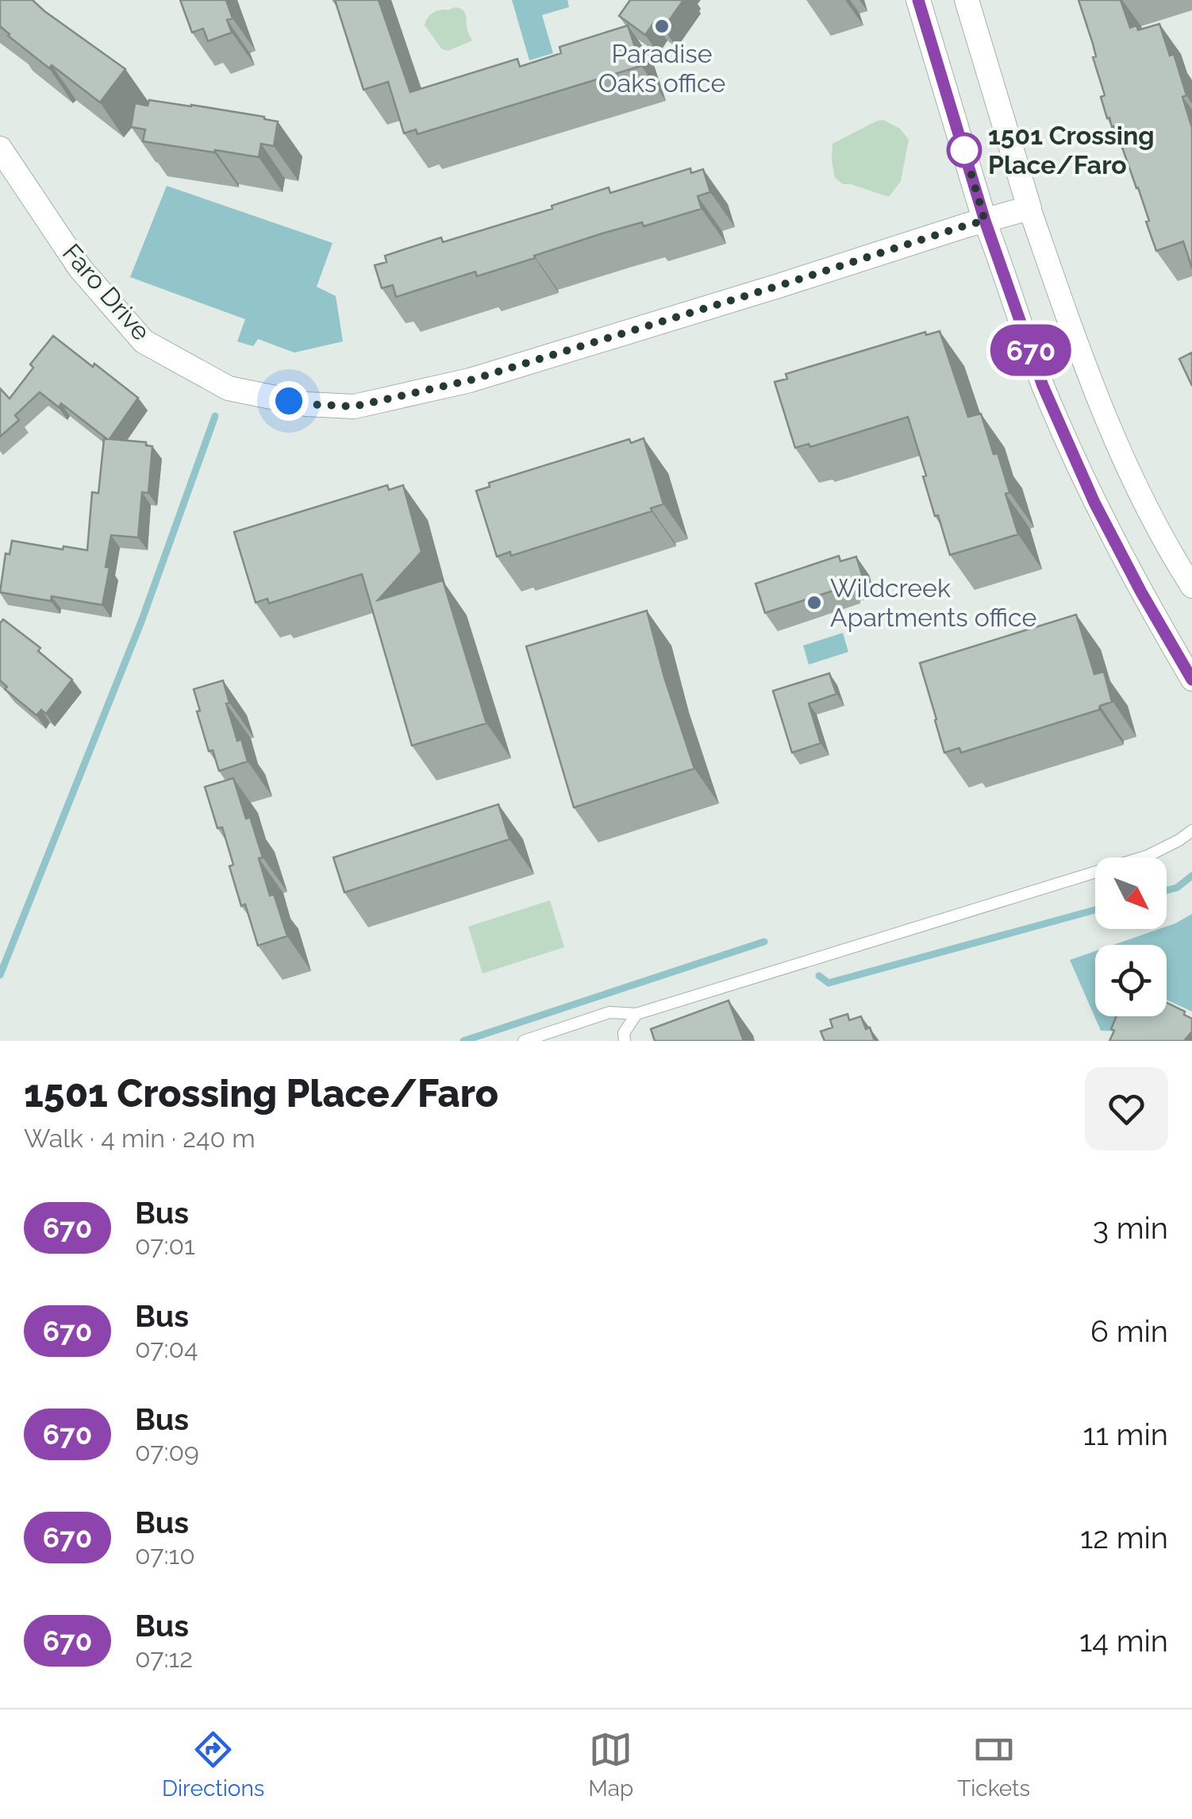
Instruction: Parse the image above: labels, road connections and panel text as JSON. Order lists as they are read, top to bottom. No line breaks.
{"streets":{"street":["Faro Drive"]},"places":["Paradise Oaks office","1501 Crossing Place/Faro","Wildcreek Apartments office"],"lines":["bus line 670"],"north":"bottom right","page":{"on_map":"670","heading":["1501 Crossing Place/Faro","Walk · 4 min · 240 m"],"list":[{"mark":"670","name":"Bus","note":"07:01","value":"3 min"},{"mark":"670","name":"Bus","note":"07:04","value":"6 min"},{"mark":"670","name":"Bus","note":"07:09","value":"11 min"},{"mark":"670","name":"Bus","note":"07:10","value":"12 min"},{"mark":"670","name":"Bus","note":"07:12","value":"14 min"}],"tabs":["Directions","Map","Tickets"]}}
